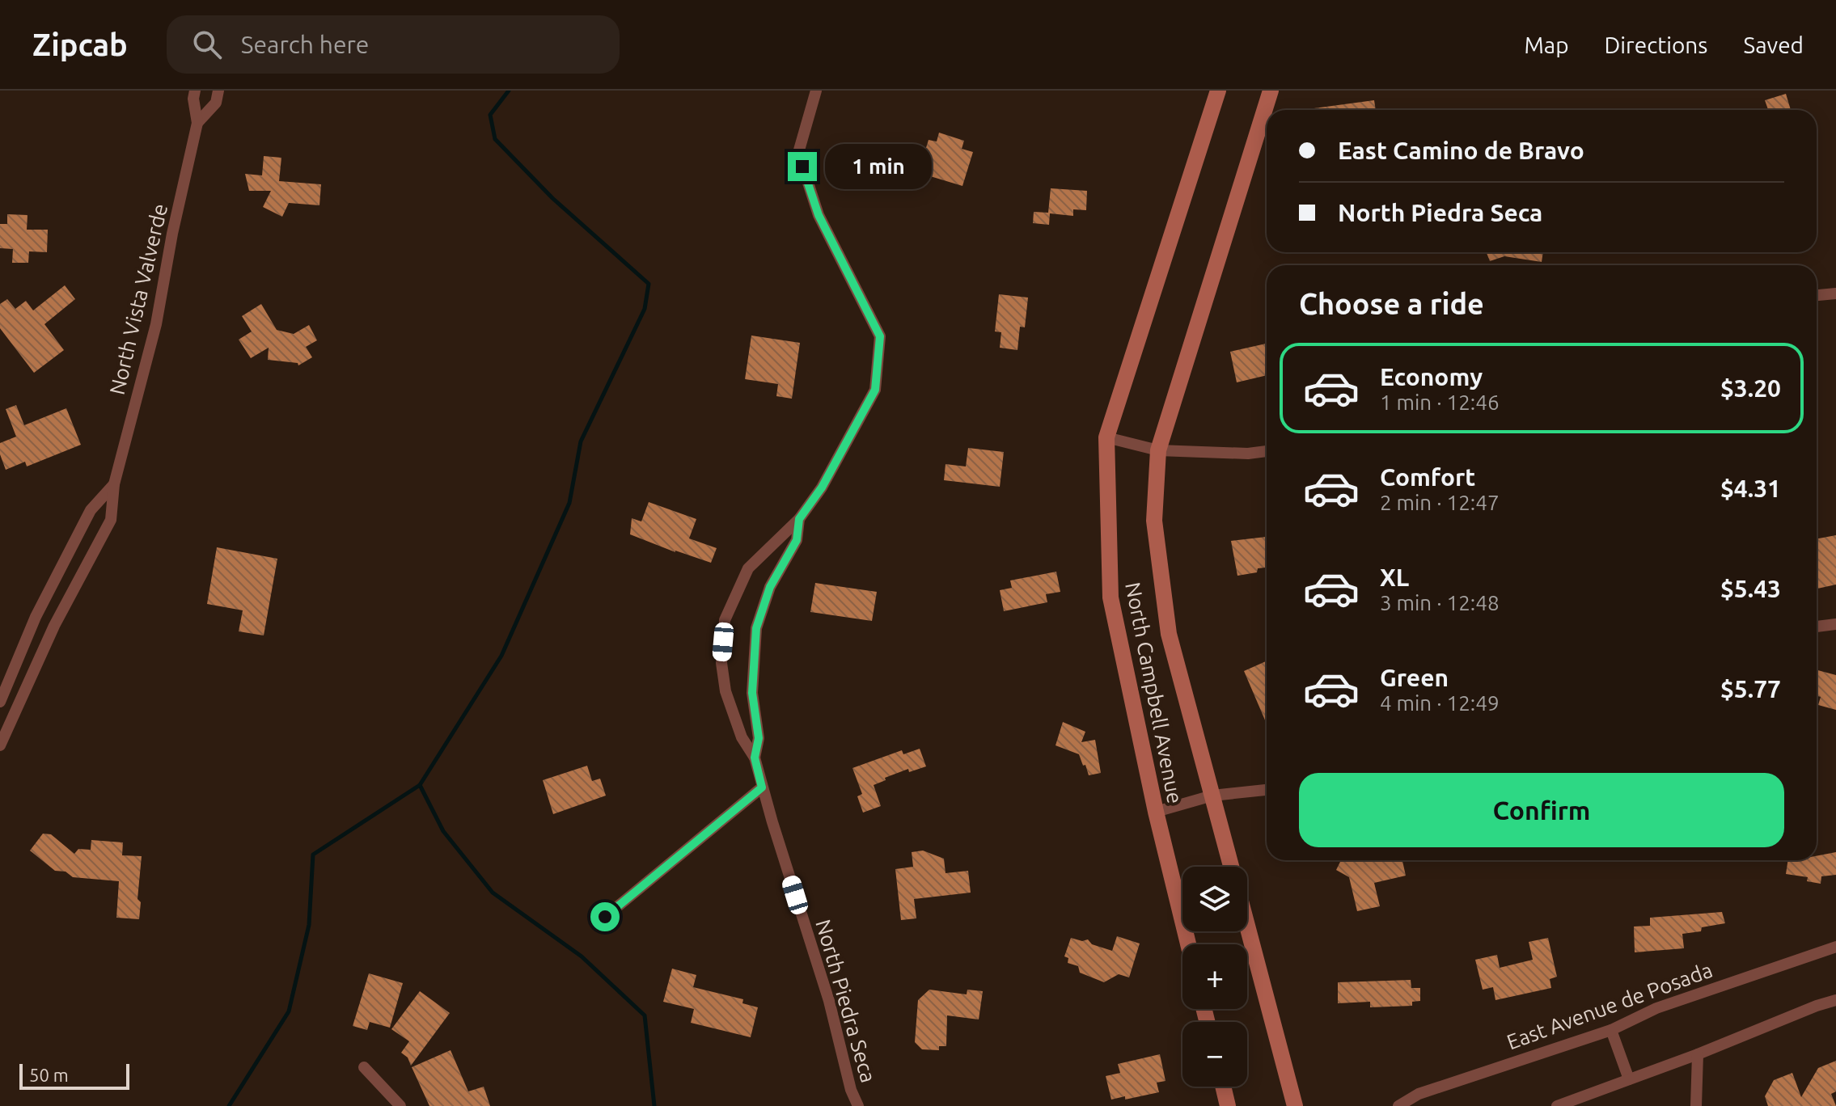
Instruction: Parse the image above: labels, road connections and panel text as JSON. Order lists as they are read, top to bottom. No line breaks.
{"streets":{"main road":["North Campbell Avenue"],"street":["North Vista Valverde","North Piedra Seca","East Avenue de Posada"]},"scale_bar":"50 m","page":{"header":"Zipcab","search":"Search here","nav":["Map","Directions","Saved"],"banner":["East Camino de Bravo","North Piedra Seca"],"bubble":"1 min","heading":"Choose a ride","list":[{"name":"Economy","note":"1 min · 12:46","value":"$3.20"},{"name":"Comfort","note":"2 min · 12:47","value":"$4.31"},{"name":"XL","note":"3 min · 12:48","value":"$5.43"},{"name":"Green","note":"4 min · 12:49","value":"$5.77"}],"buttons":"Confirm","map_buttons":["+","−"],"scale":"50 m"}}
